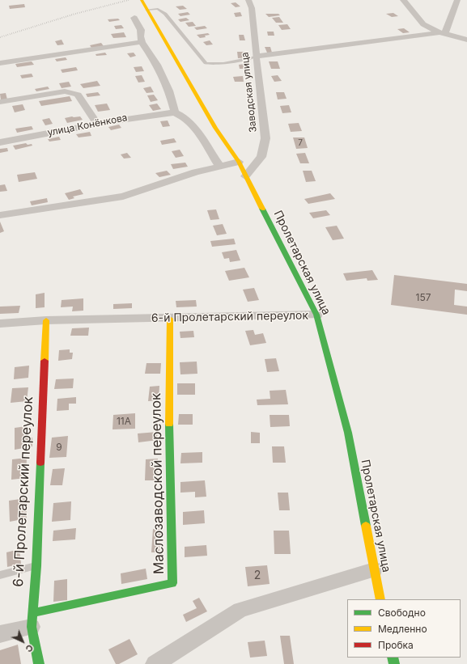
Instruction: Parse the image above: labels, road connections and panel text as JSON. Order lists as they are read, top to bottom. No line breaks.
{"streets":{"main road":["Пролетарская улица","6-й Пролетарский переулок","Маслозаводской переулок"],"street":["Заводская улица","улица Конёнкова"]},"crossings":[["Заводская улица","Пролетарская улица"],["Пролетарская улица","6-й Пролетарский переулок"],["6-й Пролетарский переулок","Маслозаводской переулок"]],"house_numbers":["7","157","11А","9","2"],"legend":["Свободно","Медленно","Пробка"],"north":"bottom right"}
